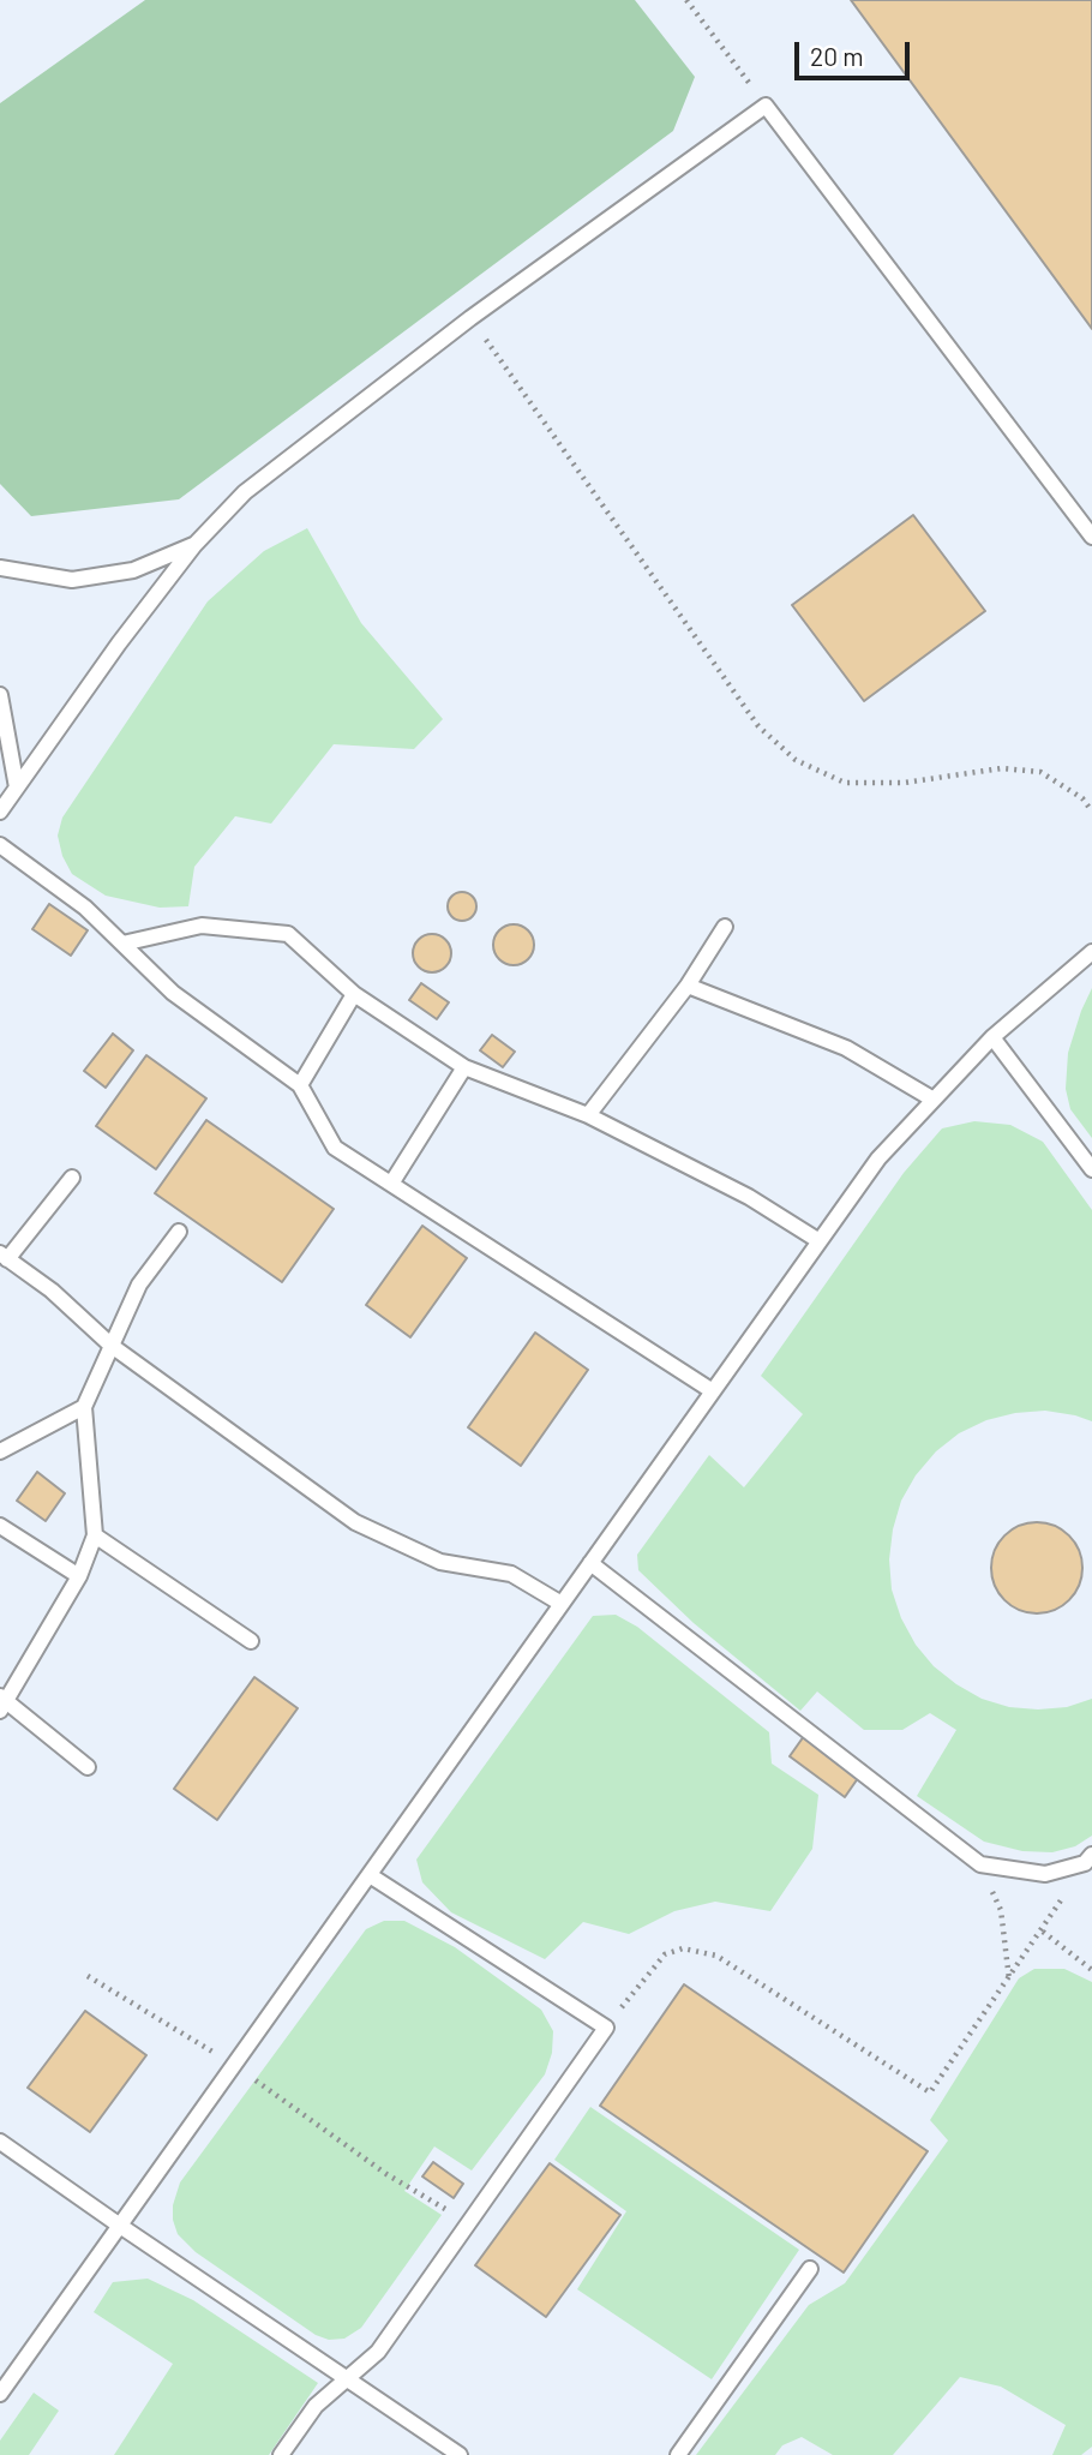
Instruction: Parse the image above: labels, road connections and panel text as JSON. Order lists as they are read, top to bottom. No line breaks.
{"scale_bar":"20 m"}
